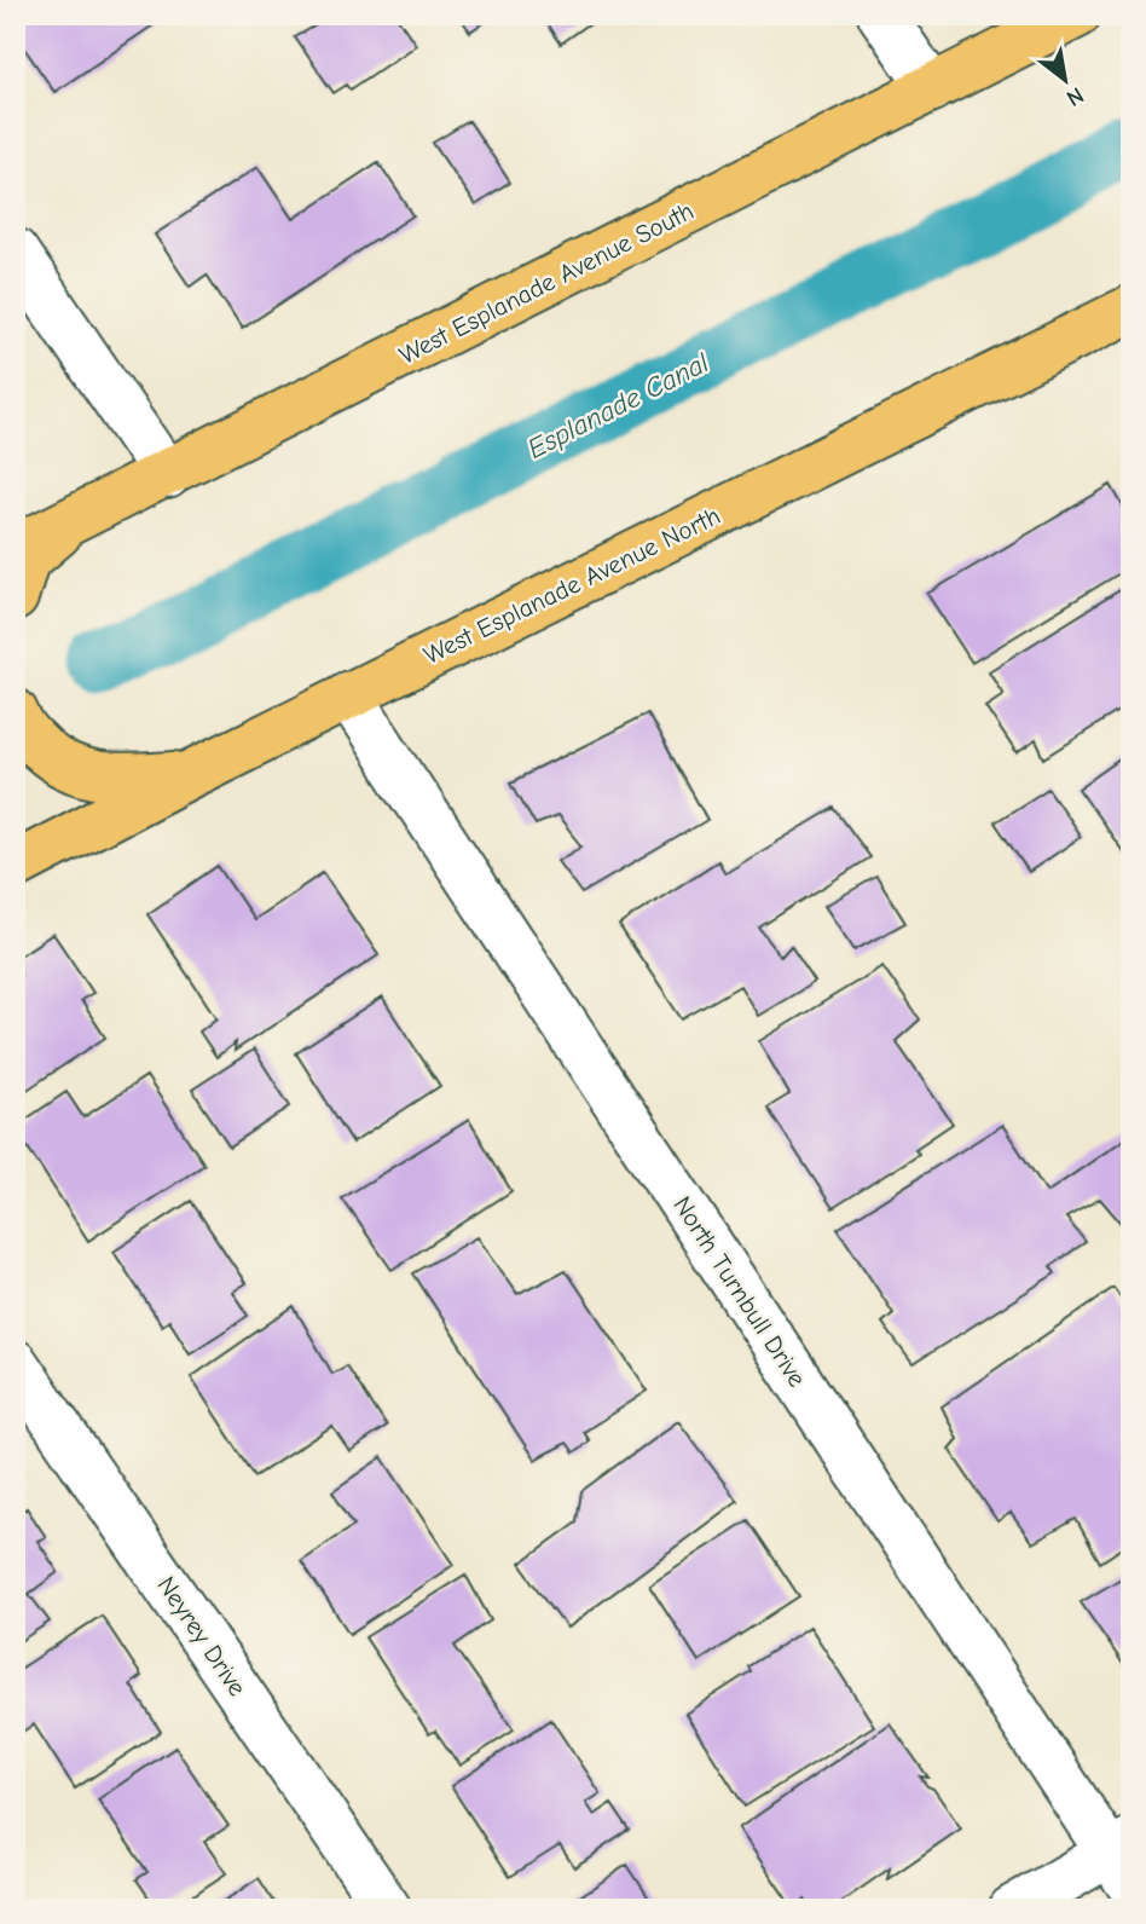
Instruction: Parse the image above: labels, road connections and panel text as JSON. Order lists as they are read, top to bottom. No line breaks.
{"streets":{"main road":["West Esplanade Avenue South","West Esplanade Avenue North"],"street":["North Turnbull Drive","Neyrey Drive"]},"crossings":[["West Esplanade Avenue North","North Turnbull Drive"]],"water":["Esplanade Canal"],"north":"bottom right"}
